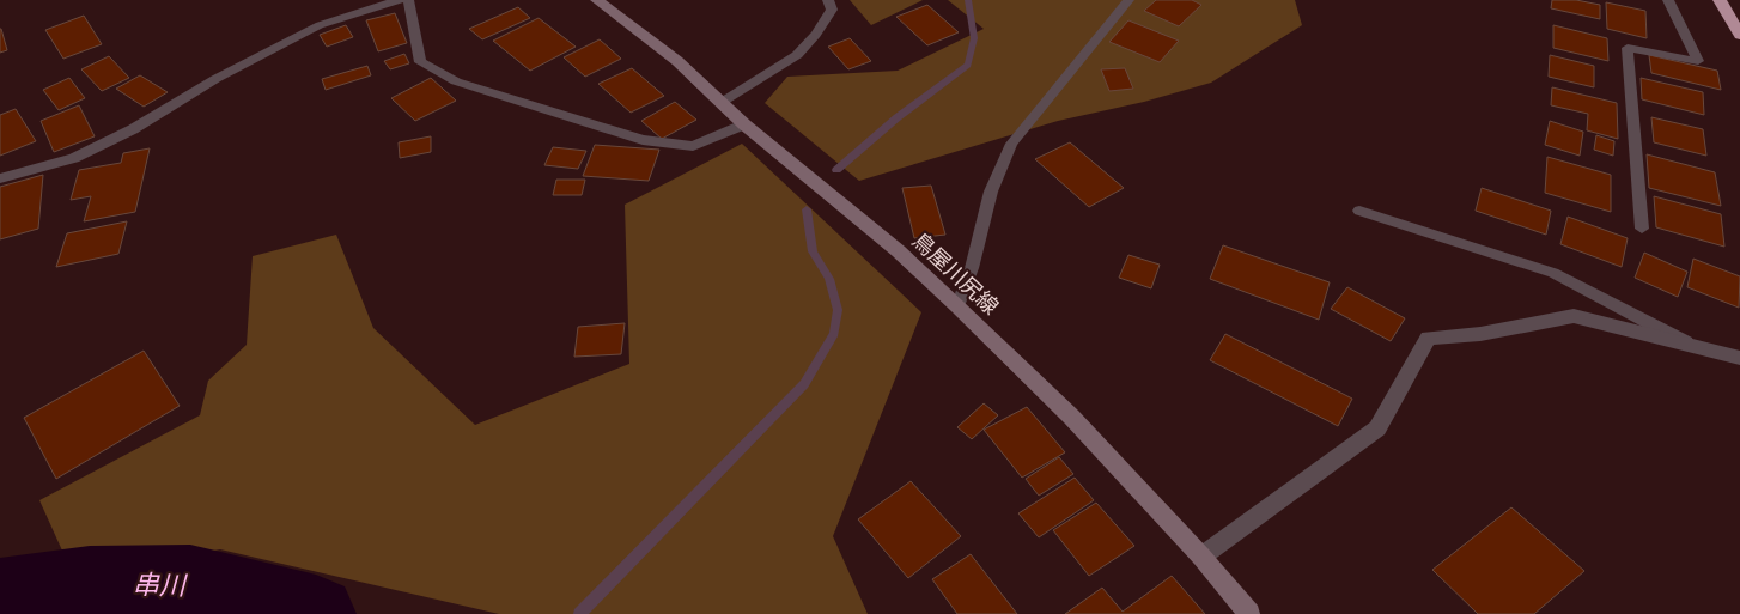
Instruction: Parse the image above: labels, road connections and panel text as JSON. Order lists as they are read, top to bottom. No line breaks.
{"streets":{"main road":["鳥屋川尻線"]},"water":["串川"]}
